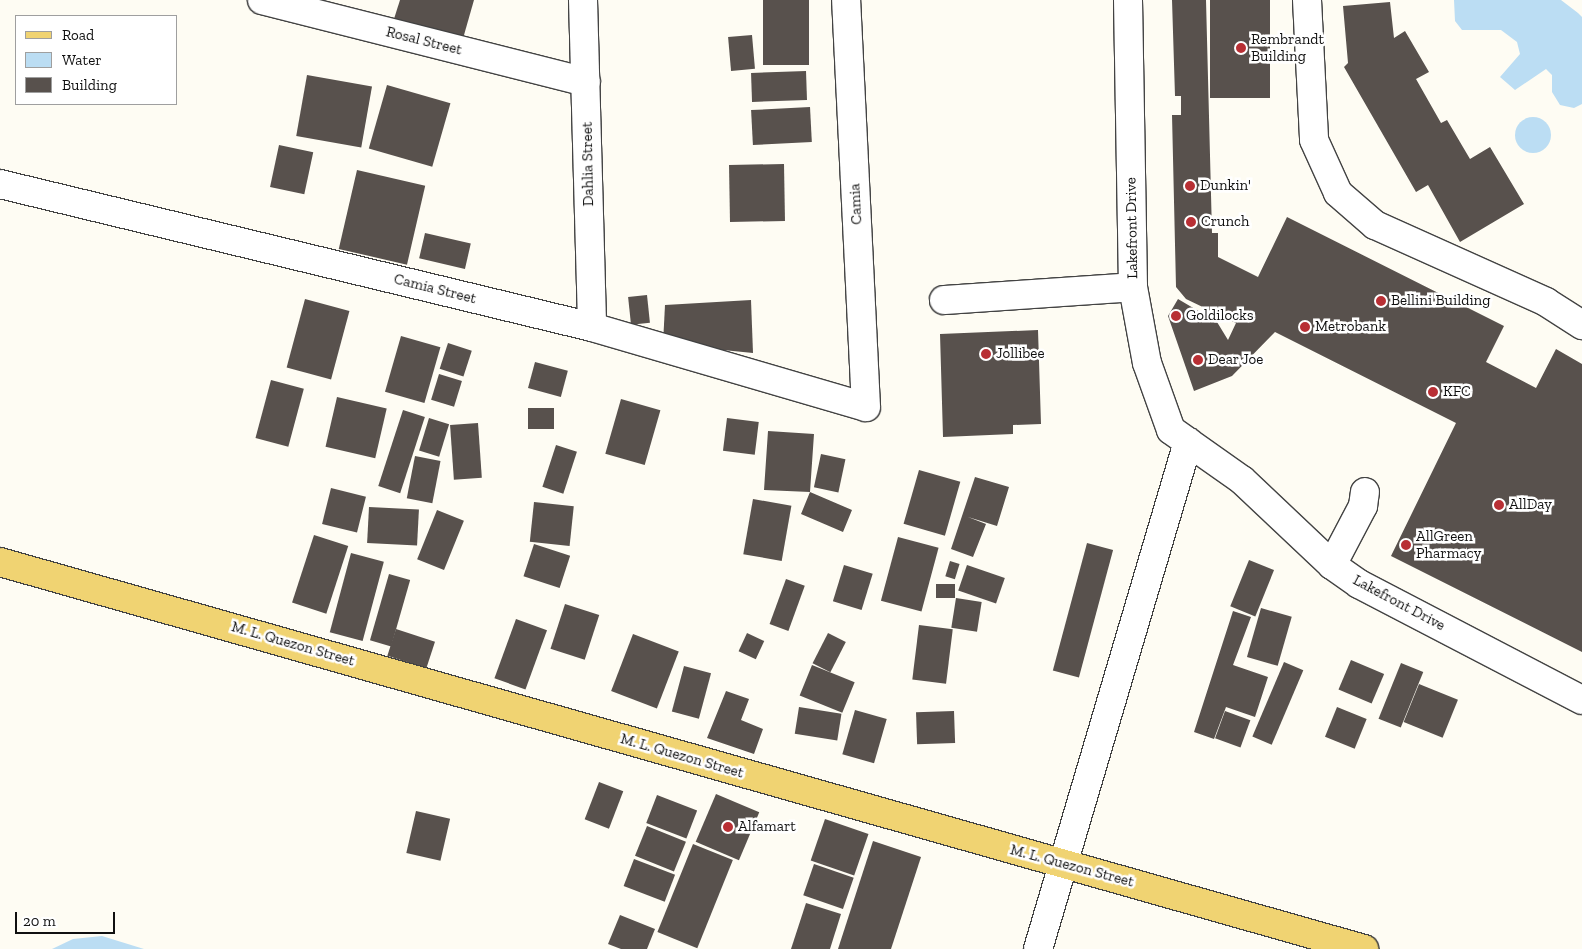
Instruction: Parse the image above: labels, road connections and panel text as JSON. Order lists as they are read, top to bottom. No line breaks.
{"streets":{"main road":["M. L. Quezon Street"],"street":["Rosal Street","Dahlia Street","Camia","Lakefront Drive","Camia Street"]},"crossings":[["Rosal Street","Dahlia Street"],["Dahlia Street","Camia Street"],["Camia","Camia Street"]],"places":["Rembrandt Building","Dunkin'","Crunch","Bellini Building","Goldilocks","Metrobank","Jollibee","Dear Joe","KFC","AllDay","AllGreen Pharmacy","Alfamart"],"legend":["Road","Water","Building"],"scale_bar":"20 m"}
